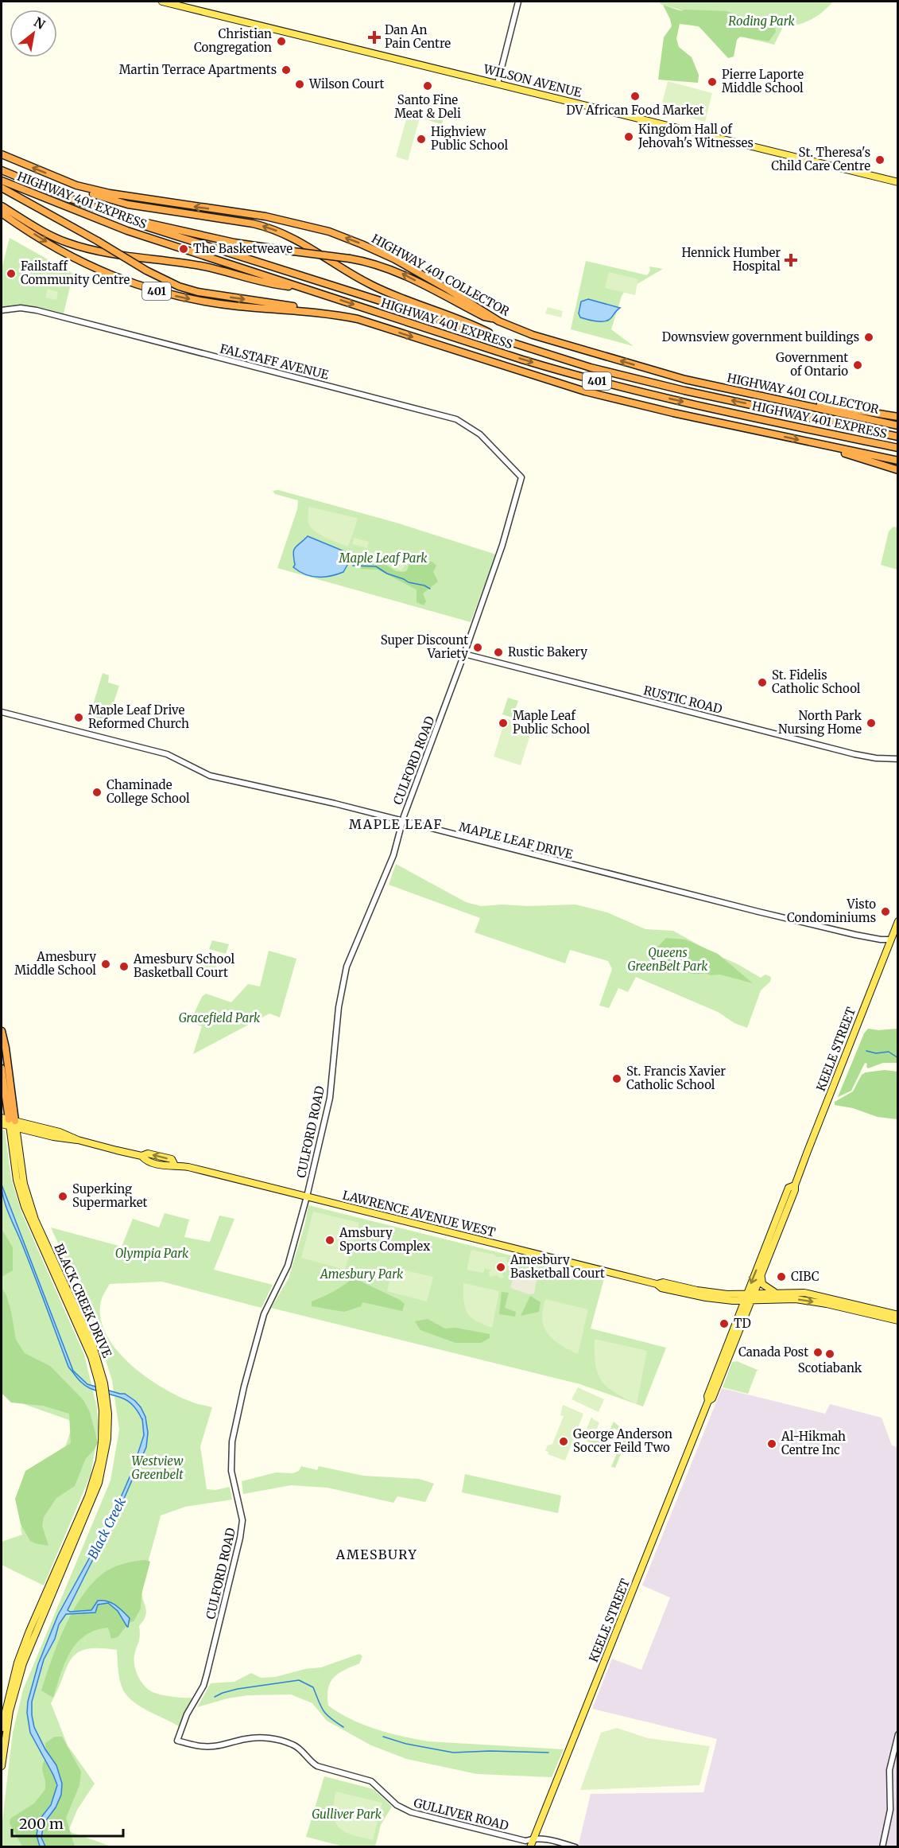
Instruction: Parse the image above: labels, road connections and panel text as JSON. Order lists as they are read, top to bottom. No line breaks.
{"streets":{"highway":["HIGHWAY 401 EXPRESS","HIGHWAY 401 COLLECTOR","401","BLACK CREEK DRIVE"],"main road":["WILSON AVENUE","KEELE STREET","LAWRENCE AVENUE WEST"],"street":["FALSTAFF AVENUE","RUSTIC ROAD","CULFORD ROAD","MAPLE LEAF DRIVE","GULLIVER ROAD"]},"crossings":[["FALSTAFF AVENUE","CULFORD ROAD"],["RUSTIC ROAD","CULFORD ROAD"],["CULFORD ROAD","MAPLE LEAF DRIVE"],["CULFORD ROAD","LAWRENCE AVENUE WEST"],["CULFORD ROAD","GULLIVER ROAD"],["MAPLE LEAF DRIVE","KEELE STREET"],["KEELE STREET","LAWRENCE AVENUE WEST"],["KEELE STREET","GULLIVER ROAD"],["LAWRENCE AVENUE WEST","BLACK CREEK DRIVE"]],"districts":["MAPLE LEAF","AMESBURY"],"water":["Black Creek"],"parks":["Roding Park","Maple Leaf Park","Queens GreenBelt Park","Gracefield Park","Olympia Park","Amesbury Park","Westview Greenbelt","Gulliver Park"],"places":{"health":["Dan An Pain Centre","Hennick Humber Hospital"],"other":["Christian Congregation","Martin Terrace Apartments","Pierre Laporte Middle School","Wilson Court","Santo Fine Meat & Deli","DV African Food Market","Kingdom Hall of Jehovah's Witnesses","Highview Public School","St. Theresa's Child Care Centre","The Basketweave","Failstaff Community Centre","Downsview government buildings","Government of Ontario","Super Discount Variety","Rustic Bakery","St. Fidelis Catholic School","Maple Leaf Drive Reformed Church","Maple Leaf Public School","North Park Nursing Home","Chaminade College School","Visto Condominiums","Amesbury Middle School","Amesbury School Basketball Court","St. Francis Xavier Catholic School","Superking Supermarket","Amsbury Sports Complex","Amesbury Basketball Court","CIBC","TD","Canada Post","Scotiabank","George Anderson Soccer Feild Two","Al-Hikmah Centre Inc"]},"scale_bar":"200 m","north":"top right"}
